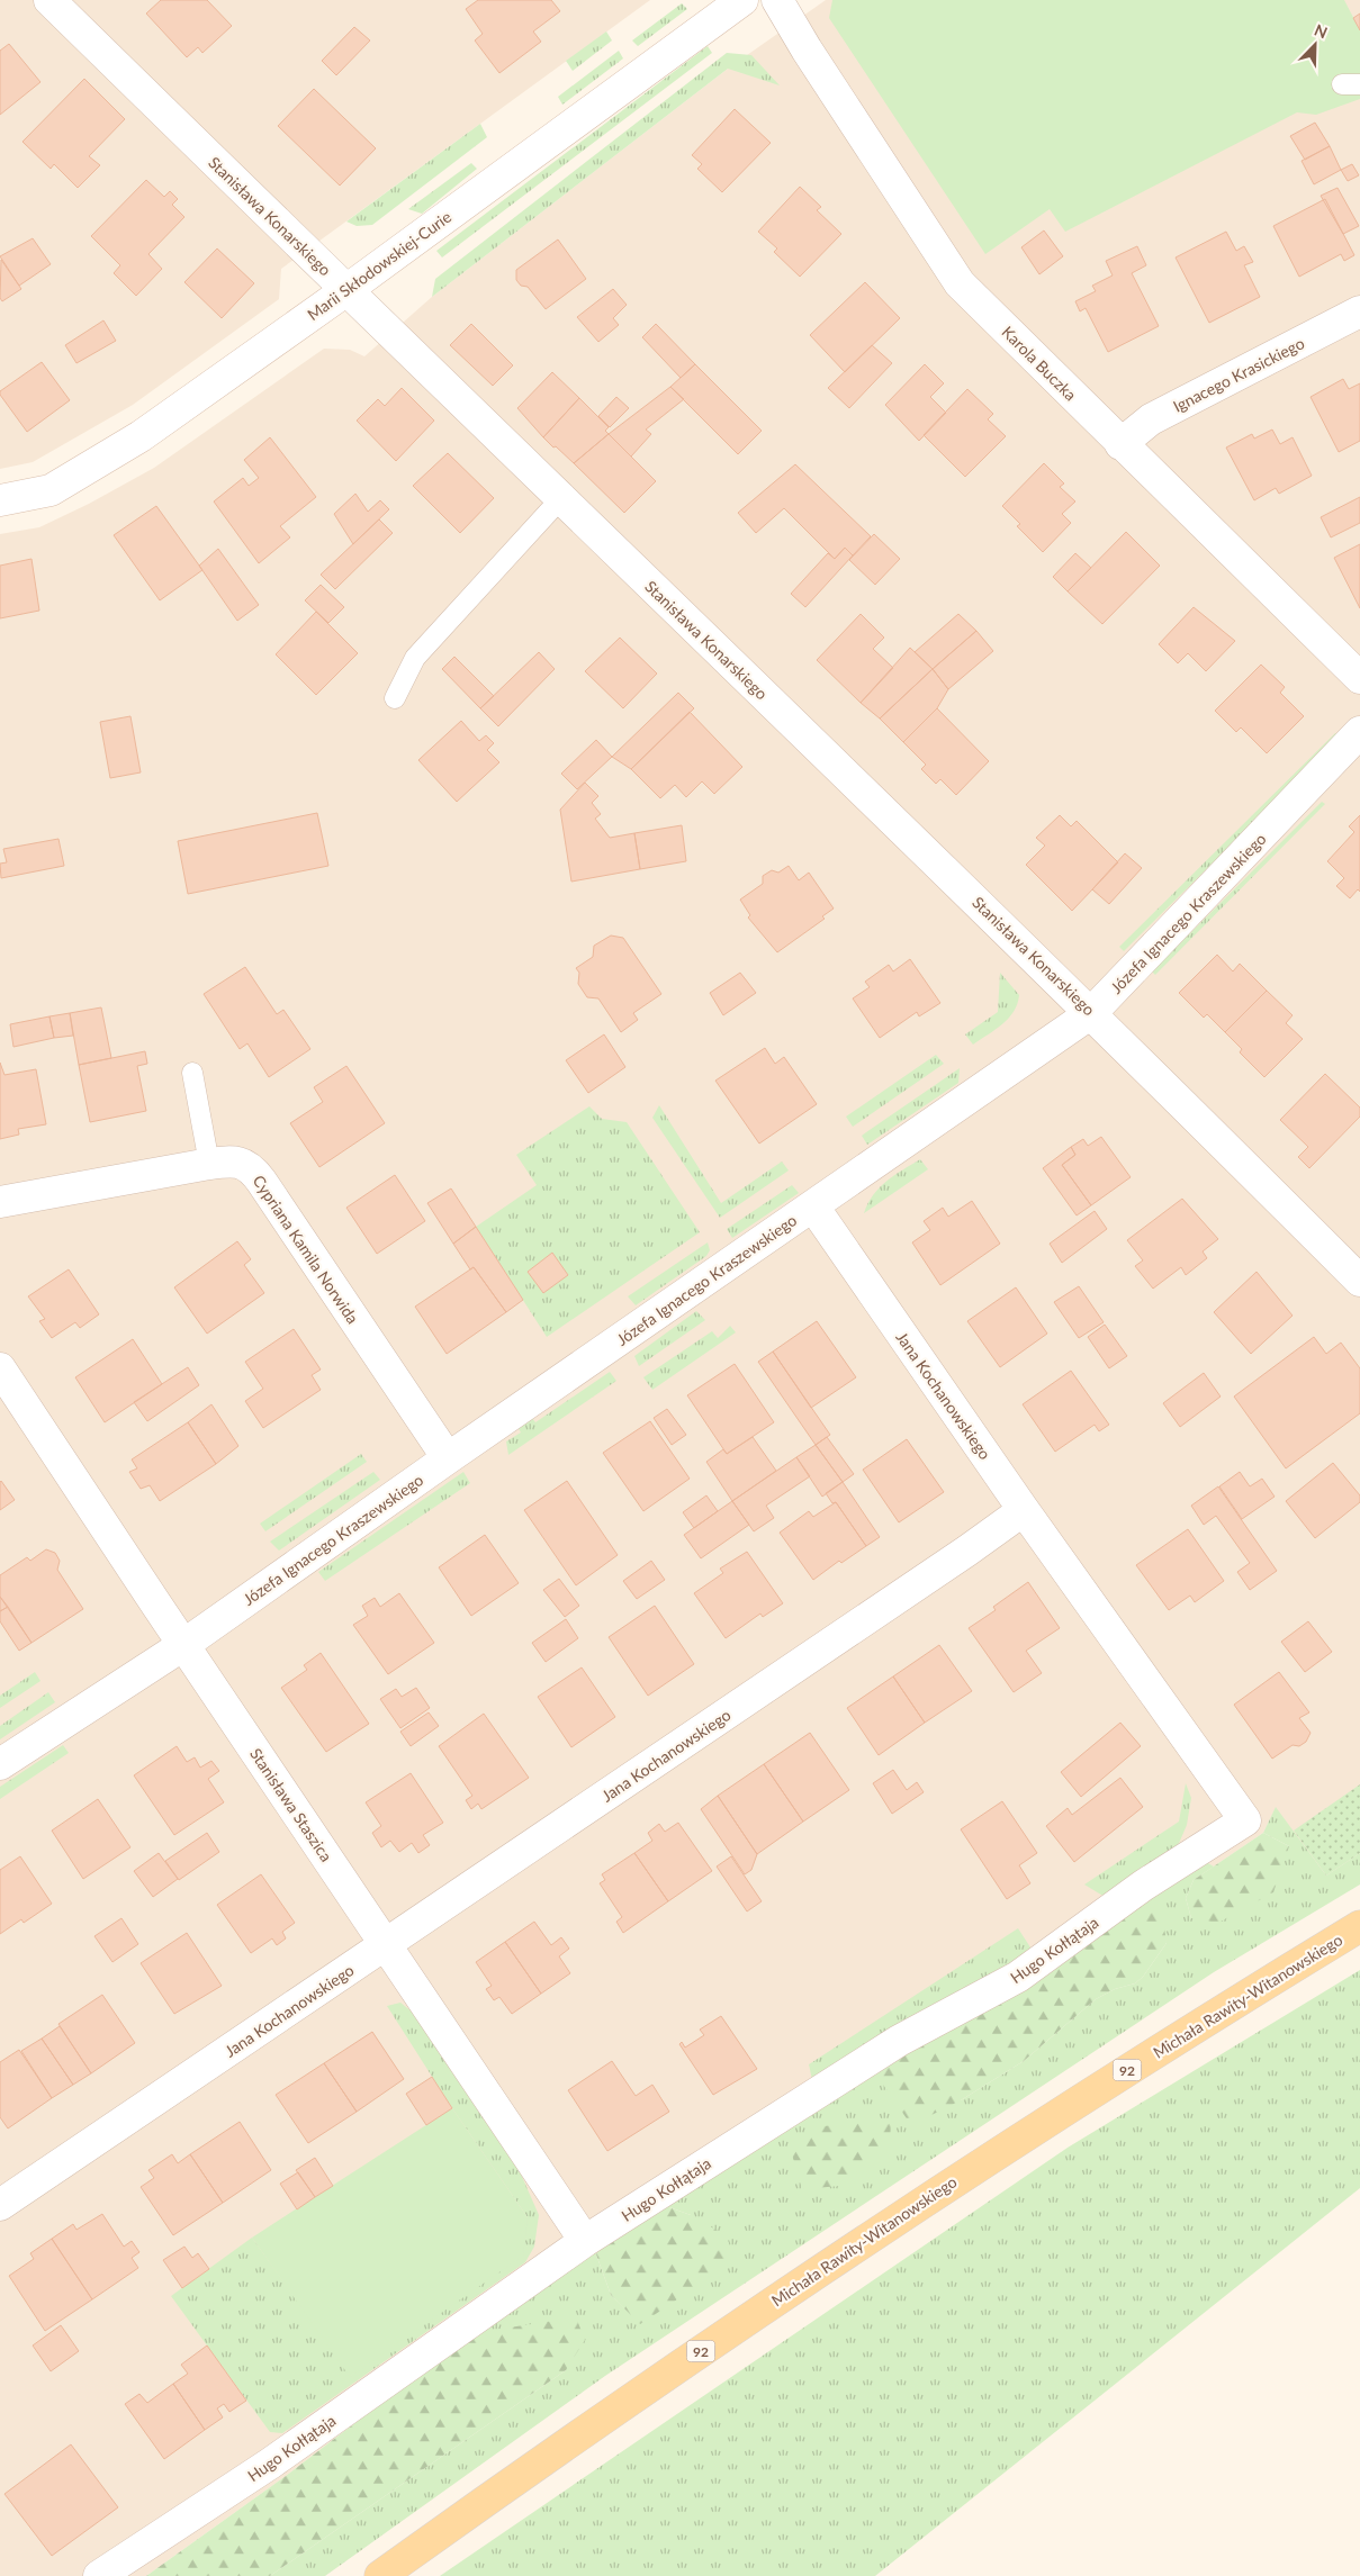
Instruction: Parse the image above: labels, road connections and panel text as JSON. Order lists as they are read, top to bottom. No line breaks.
{"streets":{"main road":["Michała Rawity-Witanowskiego","92"],"street":["Stanisława Konarskiego","Marii Skłodowskiej-Curie","Karola Buczka","Ignacego Krasickiego","Józefa Ignacego Kraszewskiego","Cypriana Kamila Norwida","Jana Kochanowskiego","Stanisława Staszica","Hugo Kołłątaja"]},"crossings":[["Stanisława Konarskiego","Marii Skłodowskiej-Curie"],["Stanisława Konarskiego","Józefa Ignacego Kraszewskiego"],["Karola Buczka","Ignacego Krasickiego"],["Józefa Ignacego Kraszewskiego","Cypriana Kamila Norwida"],["Józefa Ignacego Kraszewskiego","Jana Kochanowskiego"],["Józefa Ignacego Kraszewskiego","Stanisława Staszica"],["Jana Kochanowskiego","Stanisława Staszica"],["Jana Kochanowskiego","Hugo Kołłątaja"],["Stanisława Staszica","Hugo Kołłątaja"]],"north":"top right"}
